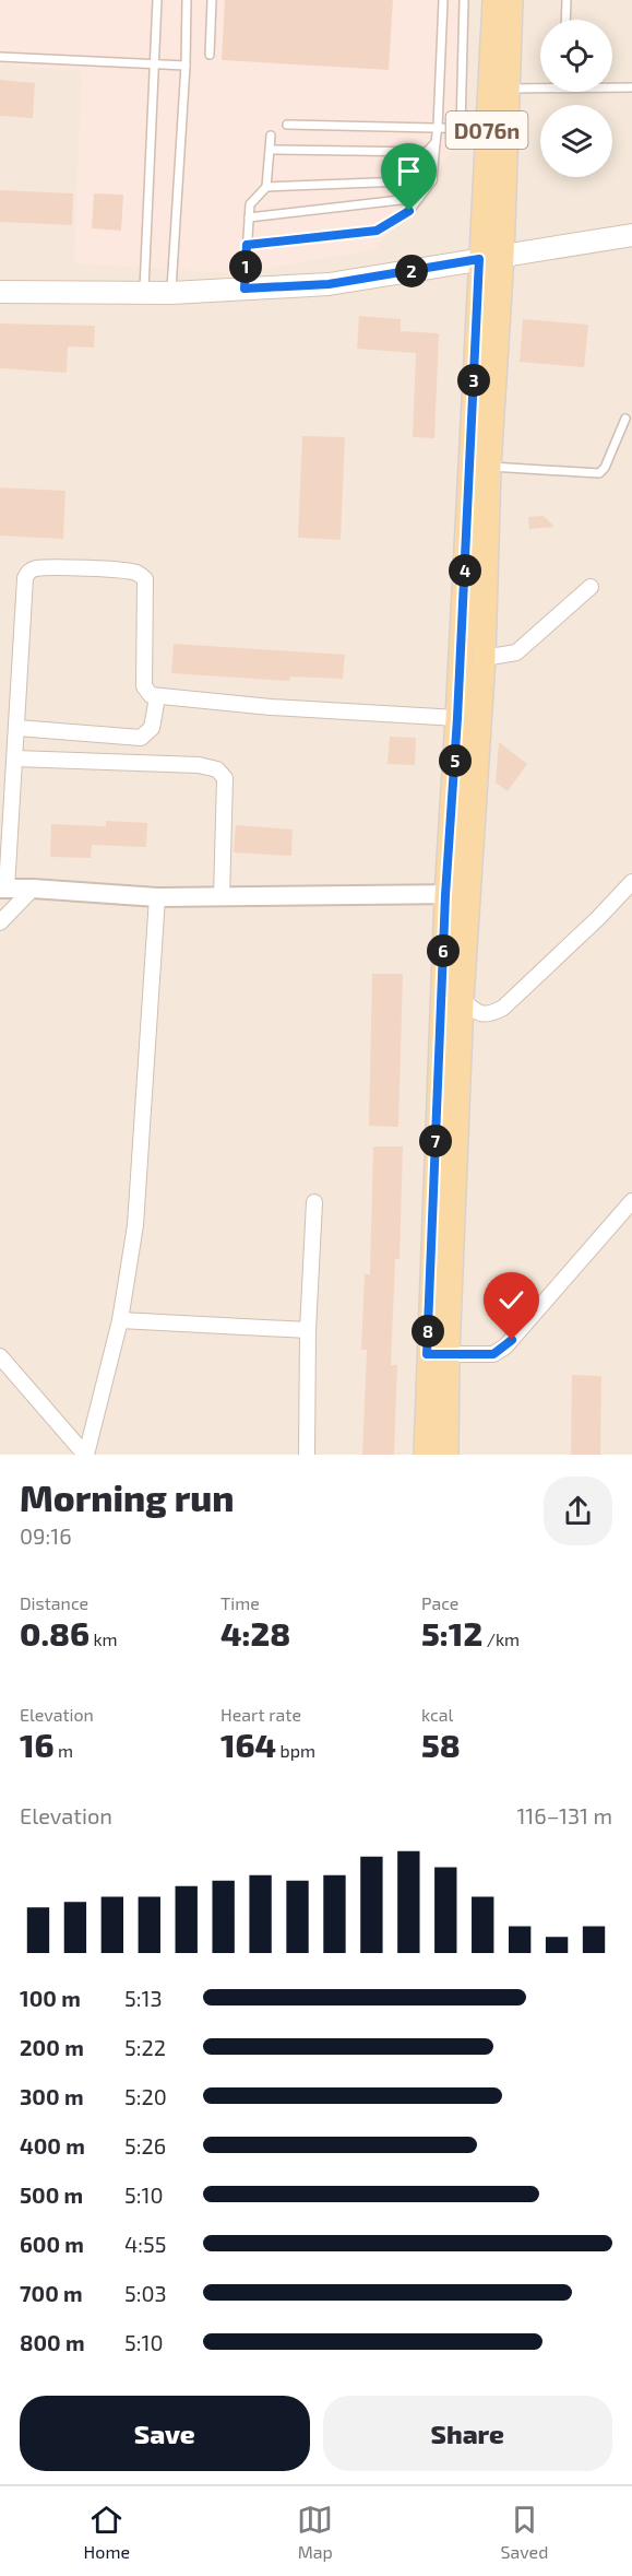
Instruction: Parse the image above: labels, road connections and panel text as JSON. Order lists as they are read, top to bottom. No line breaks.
{"streets":{"main road":["D076n"]},"page":{"pins":["1","2","3","4","5","6","7","8"],"heading":["Morning run","09:16"],"stats":[["Distance","0.86 km"],["Time","4:28"],["Pace","5:12 /km"],["Elevation","16 m"],["Heart rate","164 bpm"],["kcal","58"]],"chart":["Elevation","116–131 m"],"list":[{"name":"100 m","note":"5:13"},{"name":"200 m","note":"5:22"},{"name":"300 m","note":"5:20"},{"name":"400 m","note":"5:26"},{"name":"500 m","note":"5:10"},{"name":"600 m","note":"4:55"},{"name":"700 m","note":"5:03"},{"name":"800 m","note":"5:10"}],"buttons":["Save","Share"],"tabs":["Home","Map","Saved"]}}
